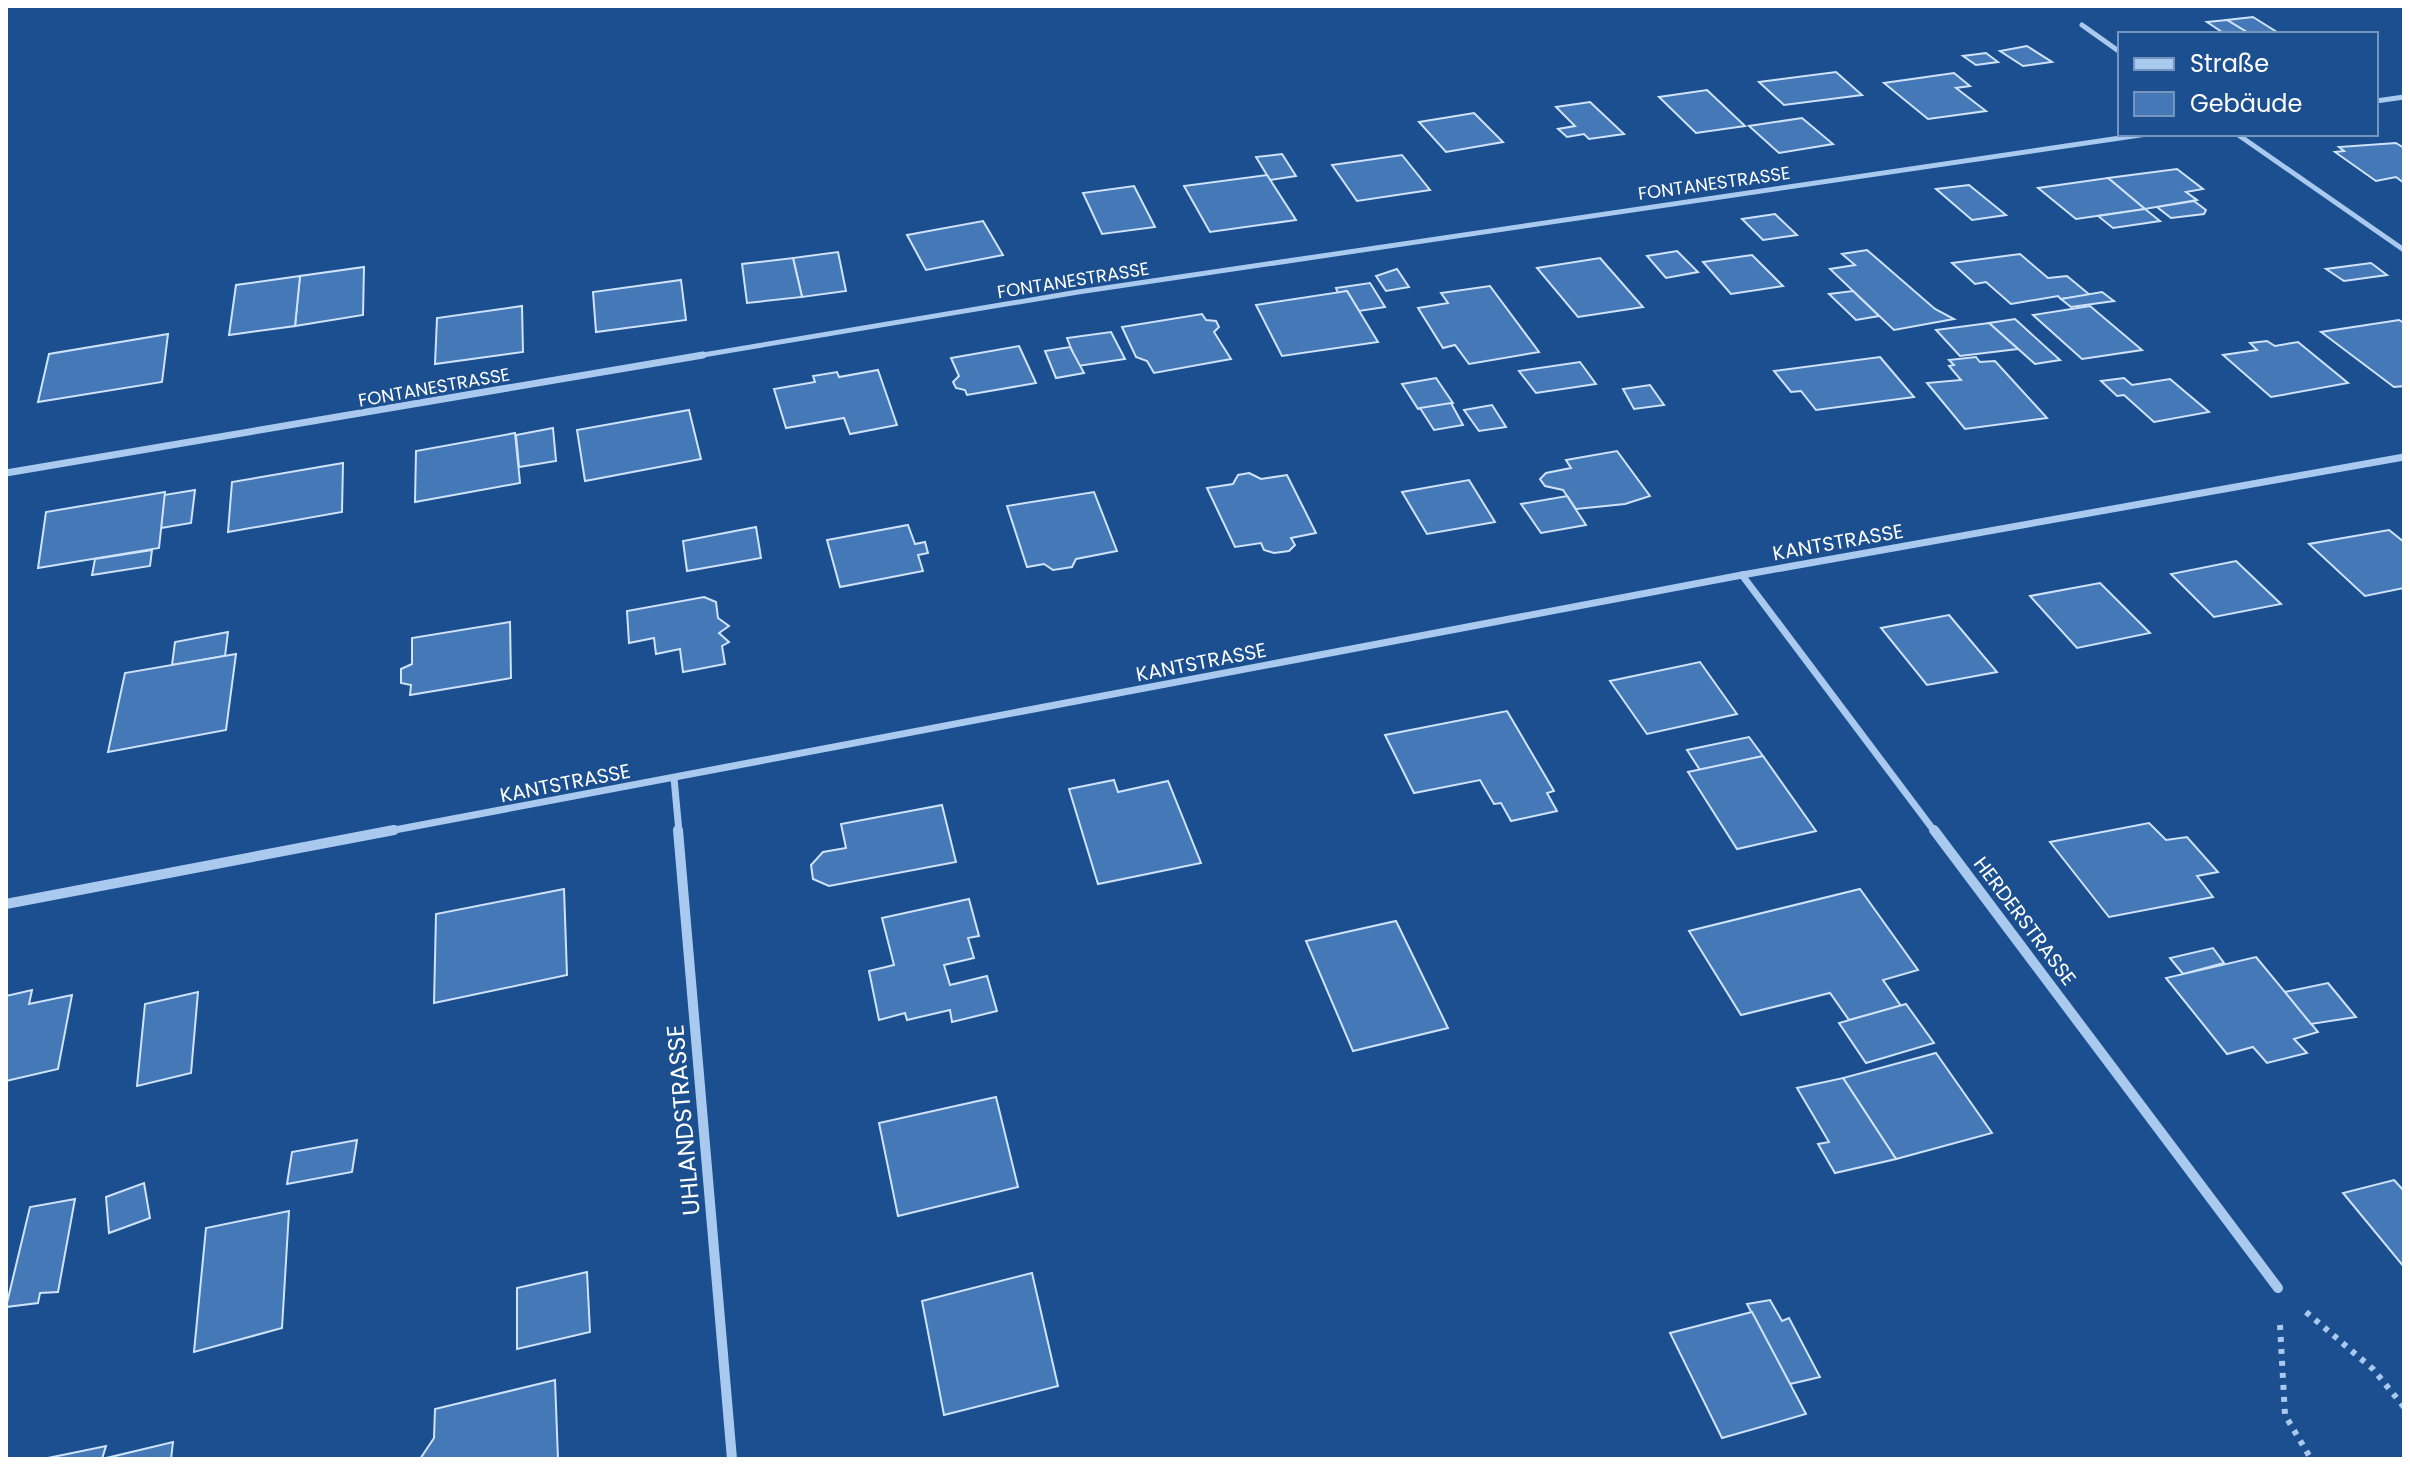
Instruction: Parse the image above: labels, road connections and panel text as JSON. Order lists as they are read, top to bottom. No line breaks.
{"streets":{"street":["FONTANESTRASSE","KANTSTRASSE","HERDERSTRASSE","UHLANDSTRASSE"]},"crossings":[["KANTSTRASSE","HERDERSTRASSE"],["KANTSTRASSE","UHLANDSTRASSE"]],"legend":["Straße","Gebäude"]}
